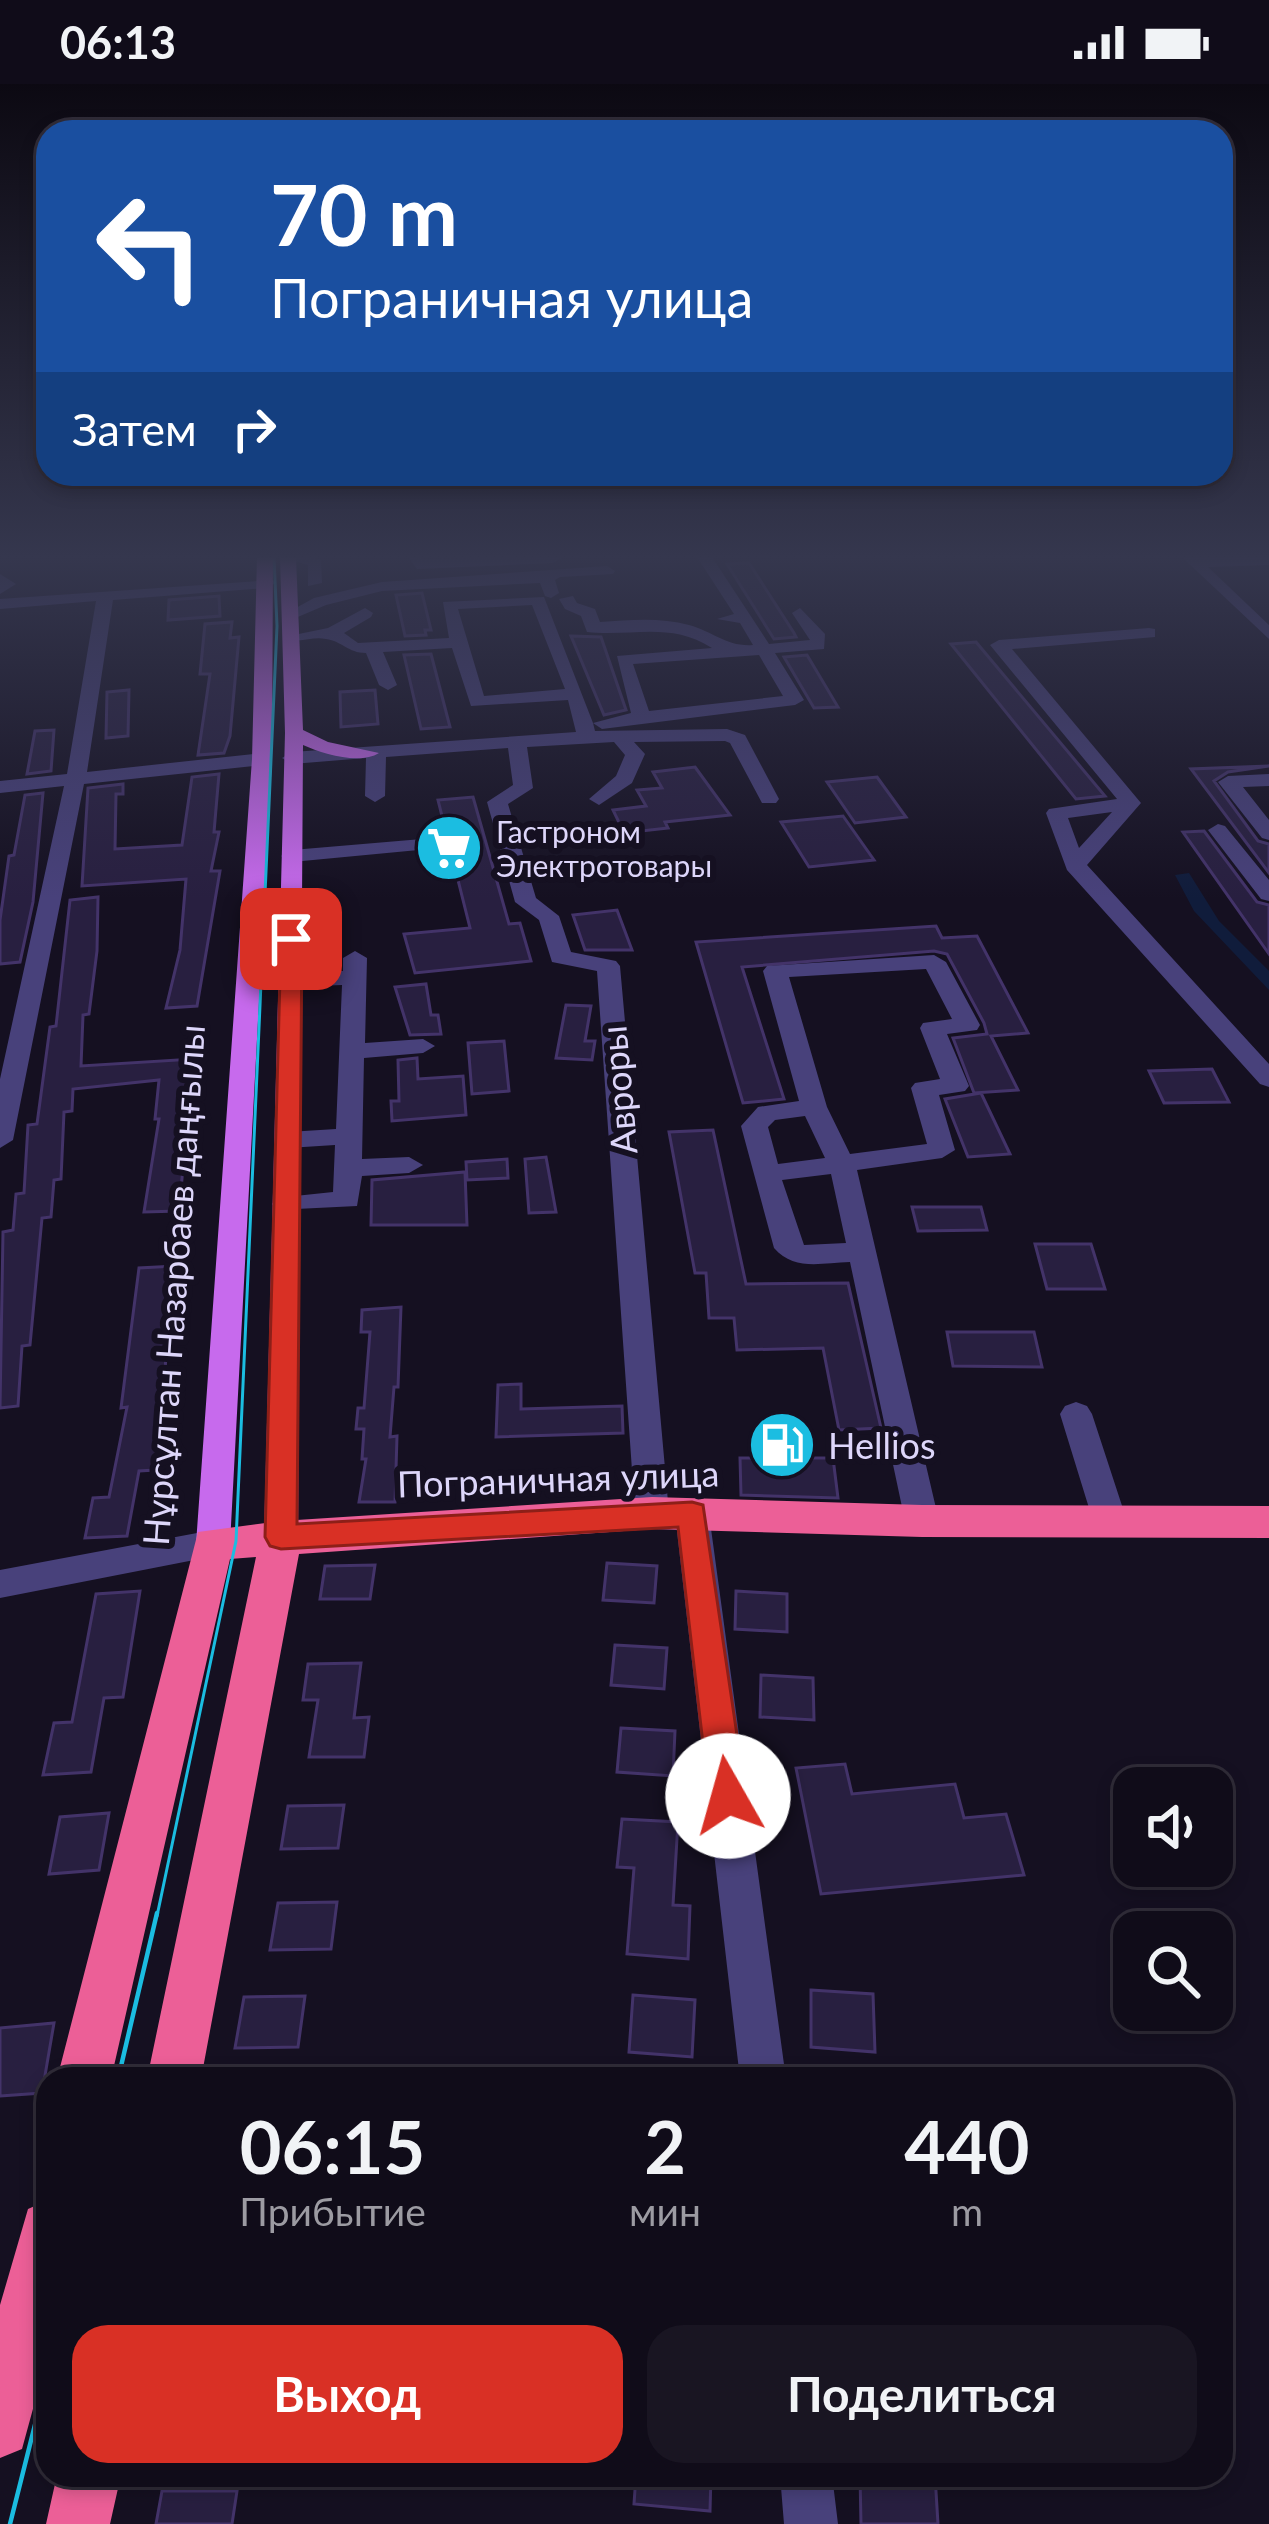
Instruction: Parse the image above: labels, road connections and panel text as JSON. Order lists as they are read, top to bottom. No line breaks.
{"streets":{"highway":["Нұрсұлтан Назарбаев даңғылы","Пограничная улица"],"street":["Авроры"]},"crossings":[["Авроры","Пограничная улица"],["Нұрсұлтан Назарбаев даңғылы","Пограничная улица"]],"places":{"supermarket":["Гастроном Электротовары"],"fuel station":["Hellios"]},"page":{"status":"06:13","turn":["70 m","Пограничная улица"],"then":"Затем","eta":["06:15","Прибытие","2","мин","440","m"],"buttons":["Выход","Поделиться"]}}
